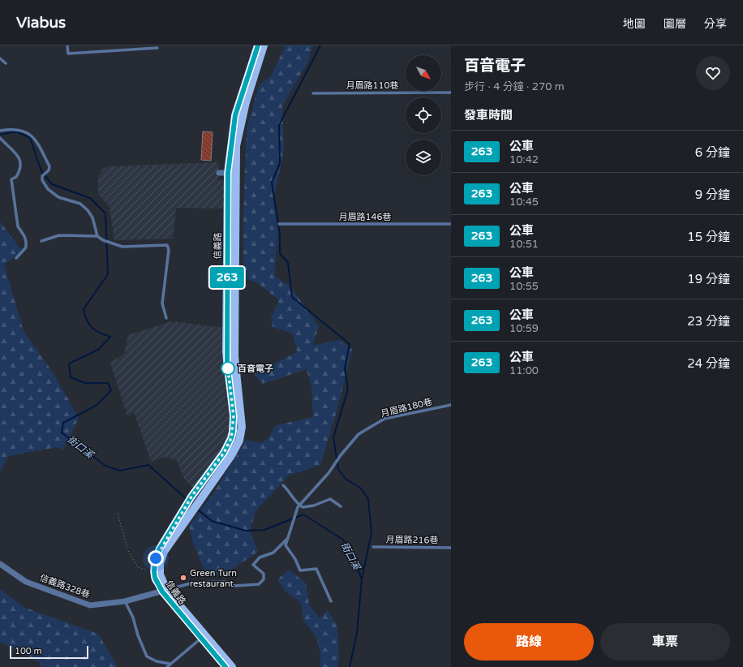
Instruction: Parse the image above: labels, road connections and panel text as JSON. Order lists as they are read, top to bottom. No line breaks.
{"streets":{"main road":["信義路"],"street":["信義路328巷"],"lane":["月眉路110巷","月眉路146巷","月眉路180巷","月眉路216巷"]},"crossings":[["信義路","信義路328巷"]],"water":["街口溪"],"places":["百音電子","Green Turn restaurant"],"lines":["bus line 263"],"scale_bar":"100 m","north":"bottom right","page":{"header":"Viabus","nav":["地圖","圖層","分享"],"on_map":"263","heading":[["百音電子","步行 · 4 分鐘 · 270 m"],"發車時間"],"list":[{"mark":"263","name":"公車","note":"10:42","value":"6 分鐘"},{"mark":"263","name":"公車","note":"10:45","value":"9 分鐘"},{"mark":"263","name":"公車","note":"10:51","value":"15 分鐘"},{"mark":"263","name":"公車","note":"10:55","value":"19 分鐘"},{"mark":"263","name":"公車","note":"10:59","value":"23 分鐘"},{"mark":"263","name":"公車","note":"11:00","value":"24 分鐘"}],"buttons":["路線","車票"],"scale":"100 m"}}
